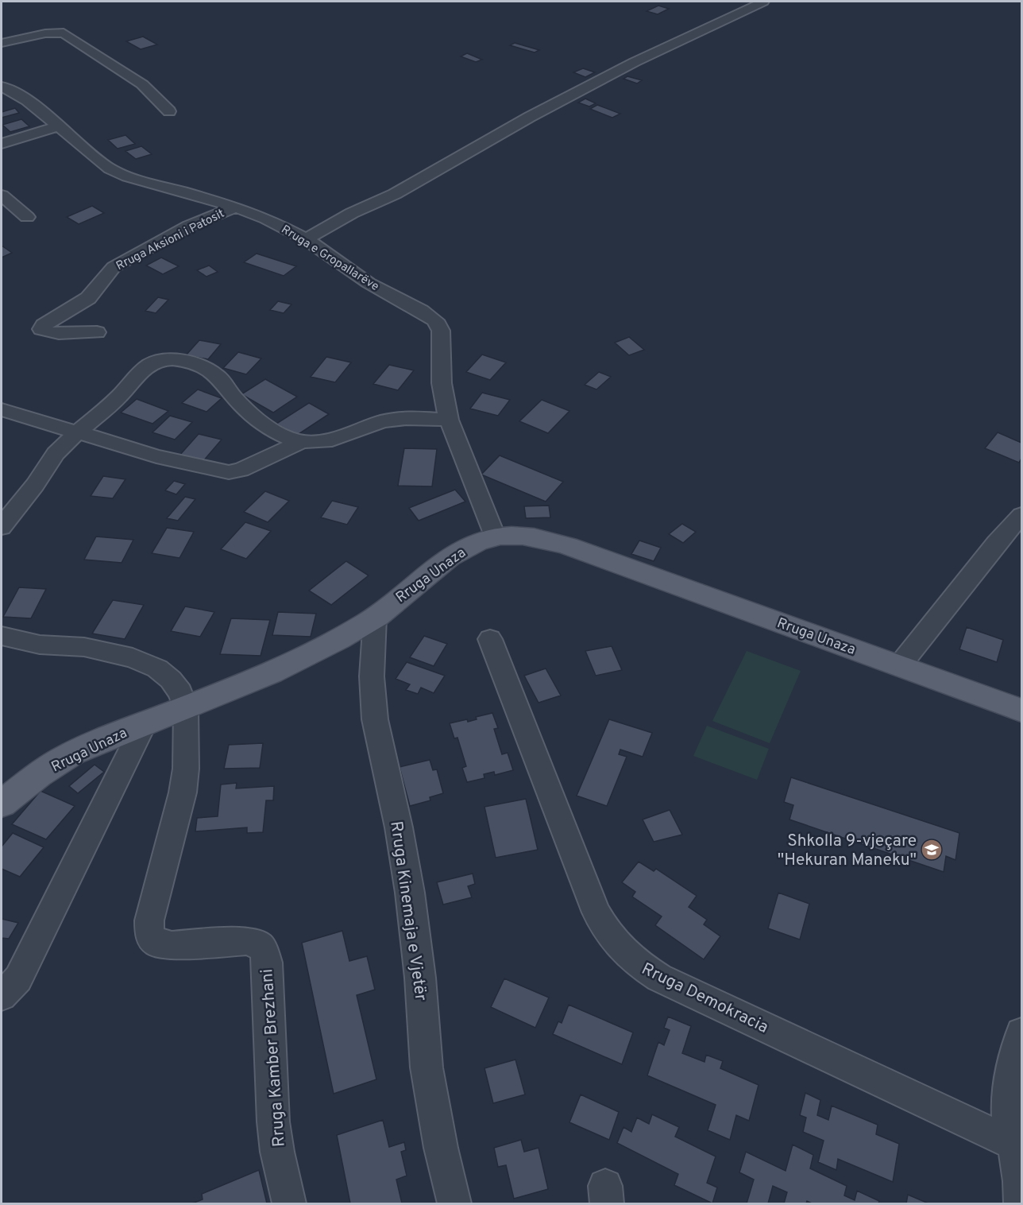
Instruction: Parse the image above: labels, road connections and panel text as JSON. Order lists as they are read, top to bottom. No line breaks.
{"streets":{"main road":["Rruga Unaza"],"street":["Rruga Aksioni i Patosit","Rruga e Gropallarëve","Rruga Kinemaja e Vjetër","Rruga Demokracia","Rruga Kamber Brezhani"]},"crossings":[["Rruga Aksioni i Patosit","Rruga e Gropallarëve"],["Rruga e Gropallarëve","Rruga Unaza"],["Rruga Unaza","Rruga Kinemaja e Vjetër"],["Rruga Unaza","Rruga Kamber Brezhani"]],"places":{"school or university":["Shkolla 9-vjeçare \"Hekuran Maneku\""]}}
